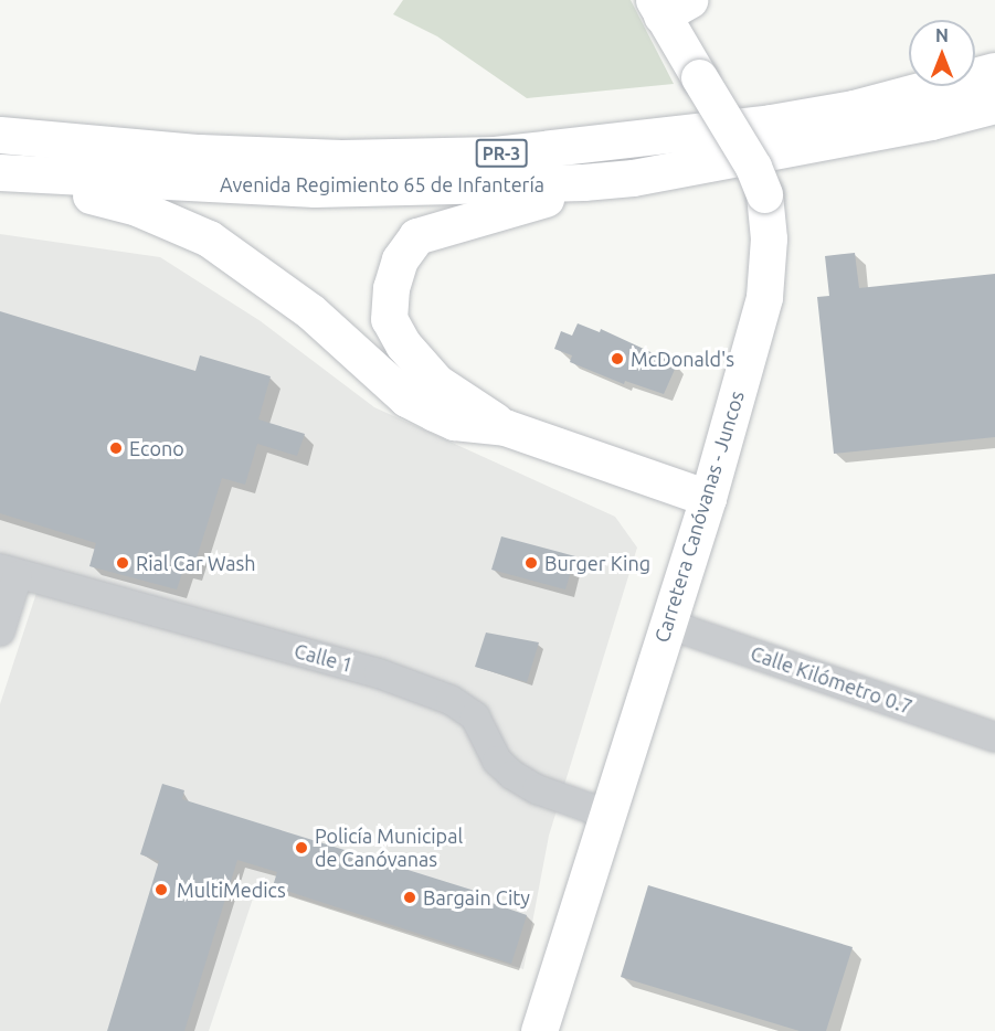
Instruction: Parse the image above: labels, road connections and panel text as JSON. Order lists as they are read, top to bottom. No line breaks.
{"streets":{"main road":["PR-3","Avenida Regimiento 65 de Infantería","Carretera Canóvanas - Juncos"],"street":["Calle 1","Calle Kilómetro 0.7"]},"crossings":[["Carretera Canóvanas - Juncos","Calle 1"],["Carretera Canóvanas - Juncos","Calle Kilómetro 0.7"]],"places":["McDonald's","Econo","Rial Car Wash","Burger King","Policía Municipal de Canóvanas","MultiMedics","Bargain City"],"north":"top"}
